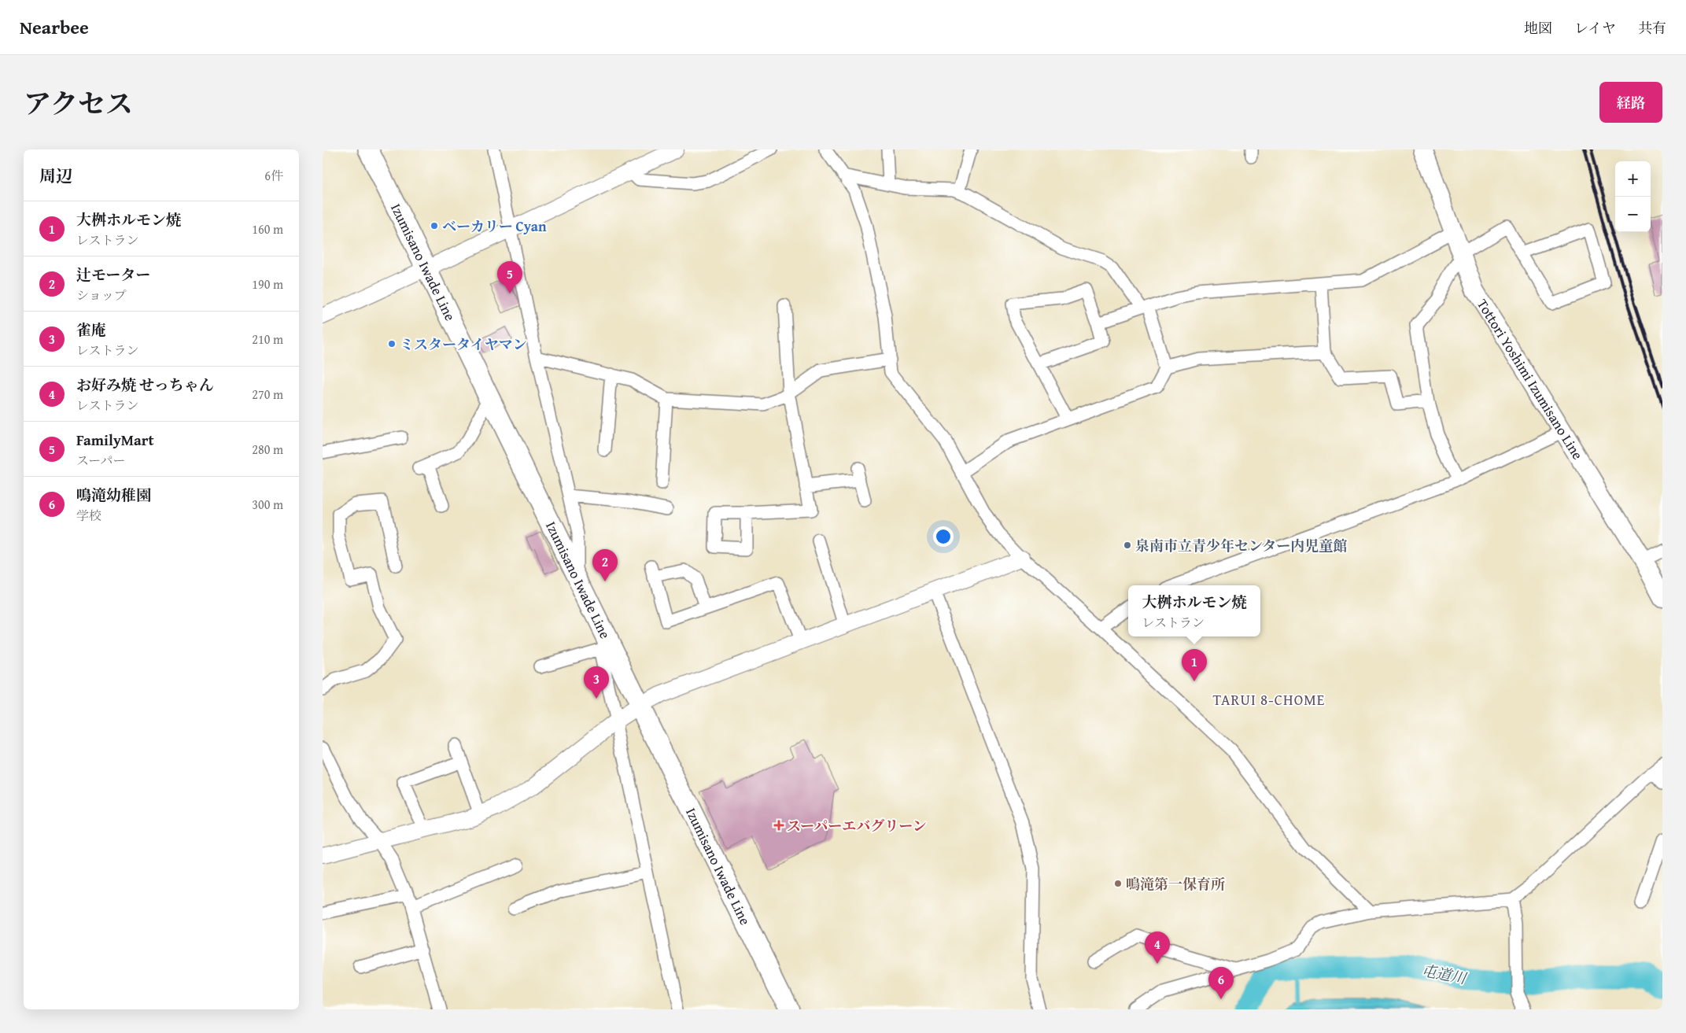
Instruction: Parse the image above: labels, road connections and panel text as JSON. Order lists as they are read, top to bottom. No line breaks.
{"streets":{"main road":["Izumisano Iwade Line","Tottori Yoshimi Izumisano Line"]},"districts":["TARUI 8-CHOME"],"water":["屯道川"],"places":{"other":["ベーカリー Cyan","ミスタータイヤマン","泉南市立青少年センター内児童館","鳴滝第一保育所"],"health":["スーパーエバグリーン"]},"page":{"header":"Nearbee","nav":["地図","レイヤ","共有"],"title":"アクセス","buttons":"経路","heading":["周辺","6件"],"map_buttons":["+","−"],"list":[{"mark":"1","name":"大桝ホルモン焼","note":"レストラン","value":"160 m"},{"mark":"2","name":"辻モーター","note":"ショップ","value":"190 m"},{"mark":"3","name":"雀庵","note":"レストラン","value":"210 m"},{"mark":"4","name":"お好み焼 せっちゃん","note":"レストラン","value":"270 m"},{"mark":"5","name":"FamilyMart","note":"スーパー","value":"280 m"},{"mark":"6","name":"鳴滝幼稚園","note":"学校","value":"300 m"}],"pins":["5","2","1","3","4","6"],"popup":["大桝ホルモン焼","レストラン"]}}
